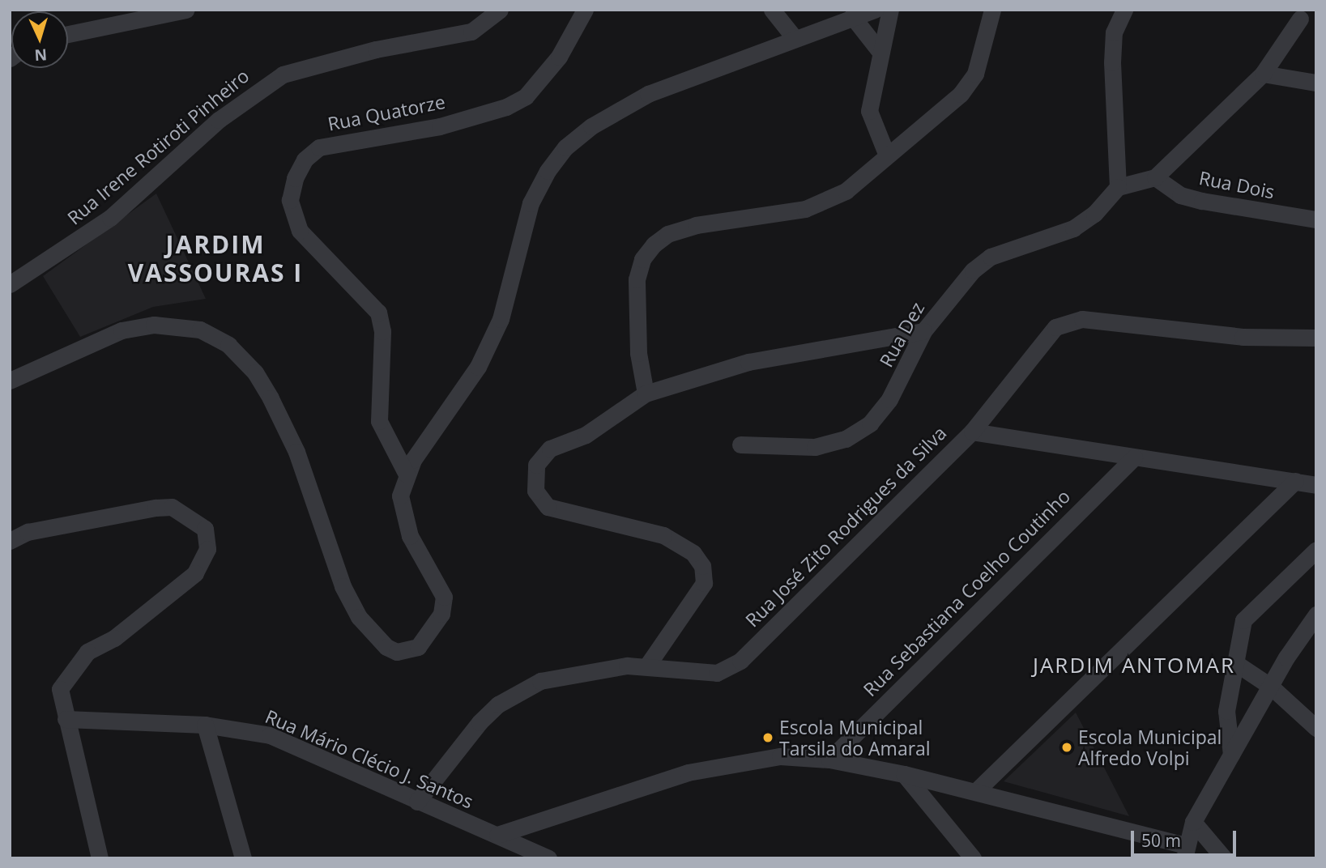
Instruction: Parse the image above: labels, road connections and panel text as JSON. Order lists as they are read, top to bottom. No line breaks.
{"streets":{"street":["Rua Quatorze","Rua Irene Rotiroti Pinheiro","Rua Dois","Rua Dez","Rua José Zito Rodrigues da Silva","Rua Sebastiana Coelho Coutinho","Rua Mário Clécio J. Santos"]},"crossings":[["Rua José Zito Rodrigues da Silva","Rua Sebastiana Coelho Coutinho"],["Rua José Zito Rodrigues da Silva","Rua Mário Clécio J. Santos"]],"districts":["JARDIM VASSOURAS I","JARDIM ANTOMAR"],"places":["Escola Municipal Tarsila do Amaral","Escola Municipal Alfredo Volpi"],"scale_bar":"50 m","north":"bottom"}
